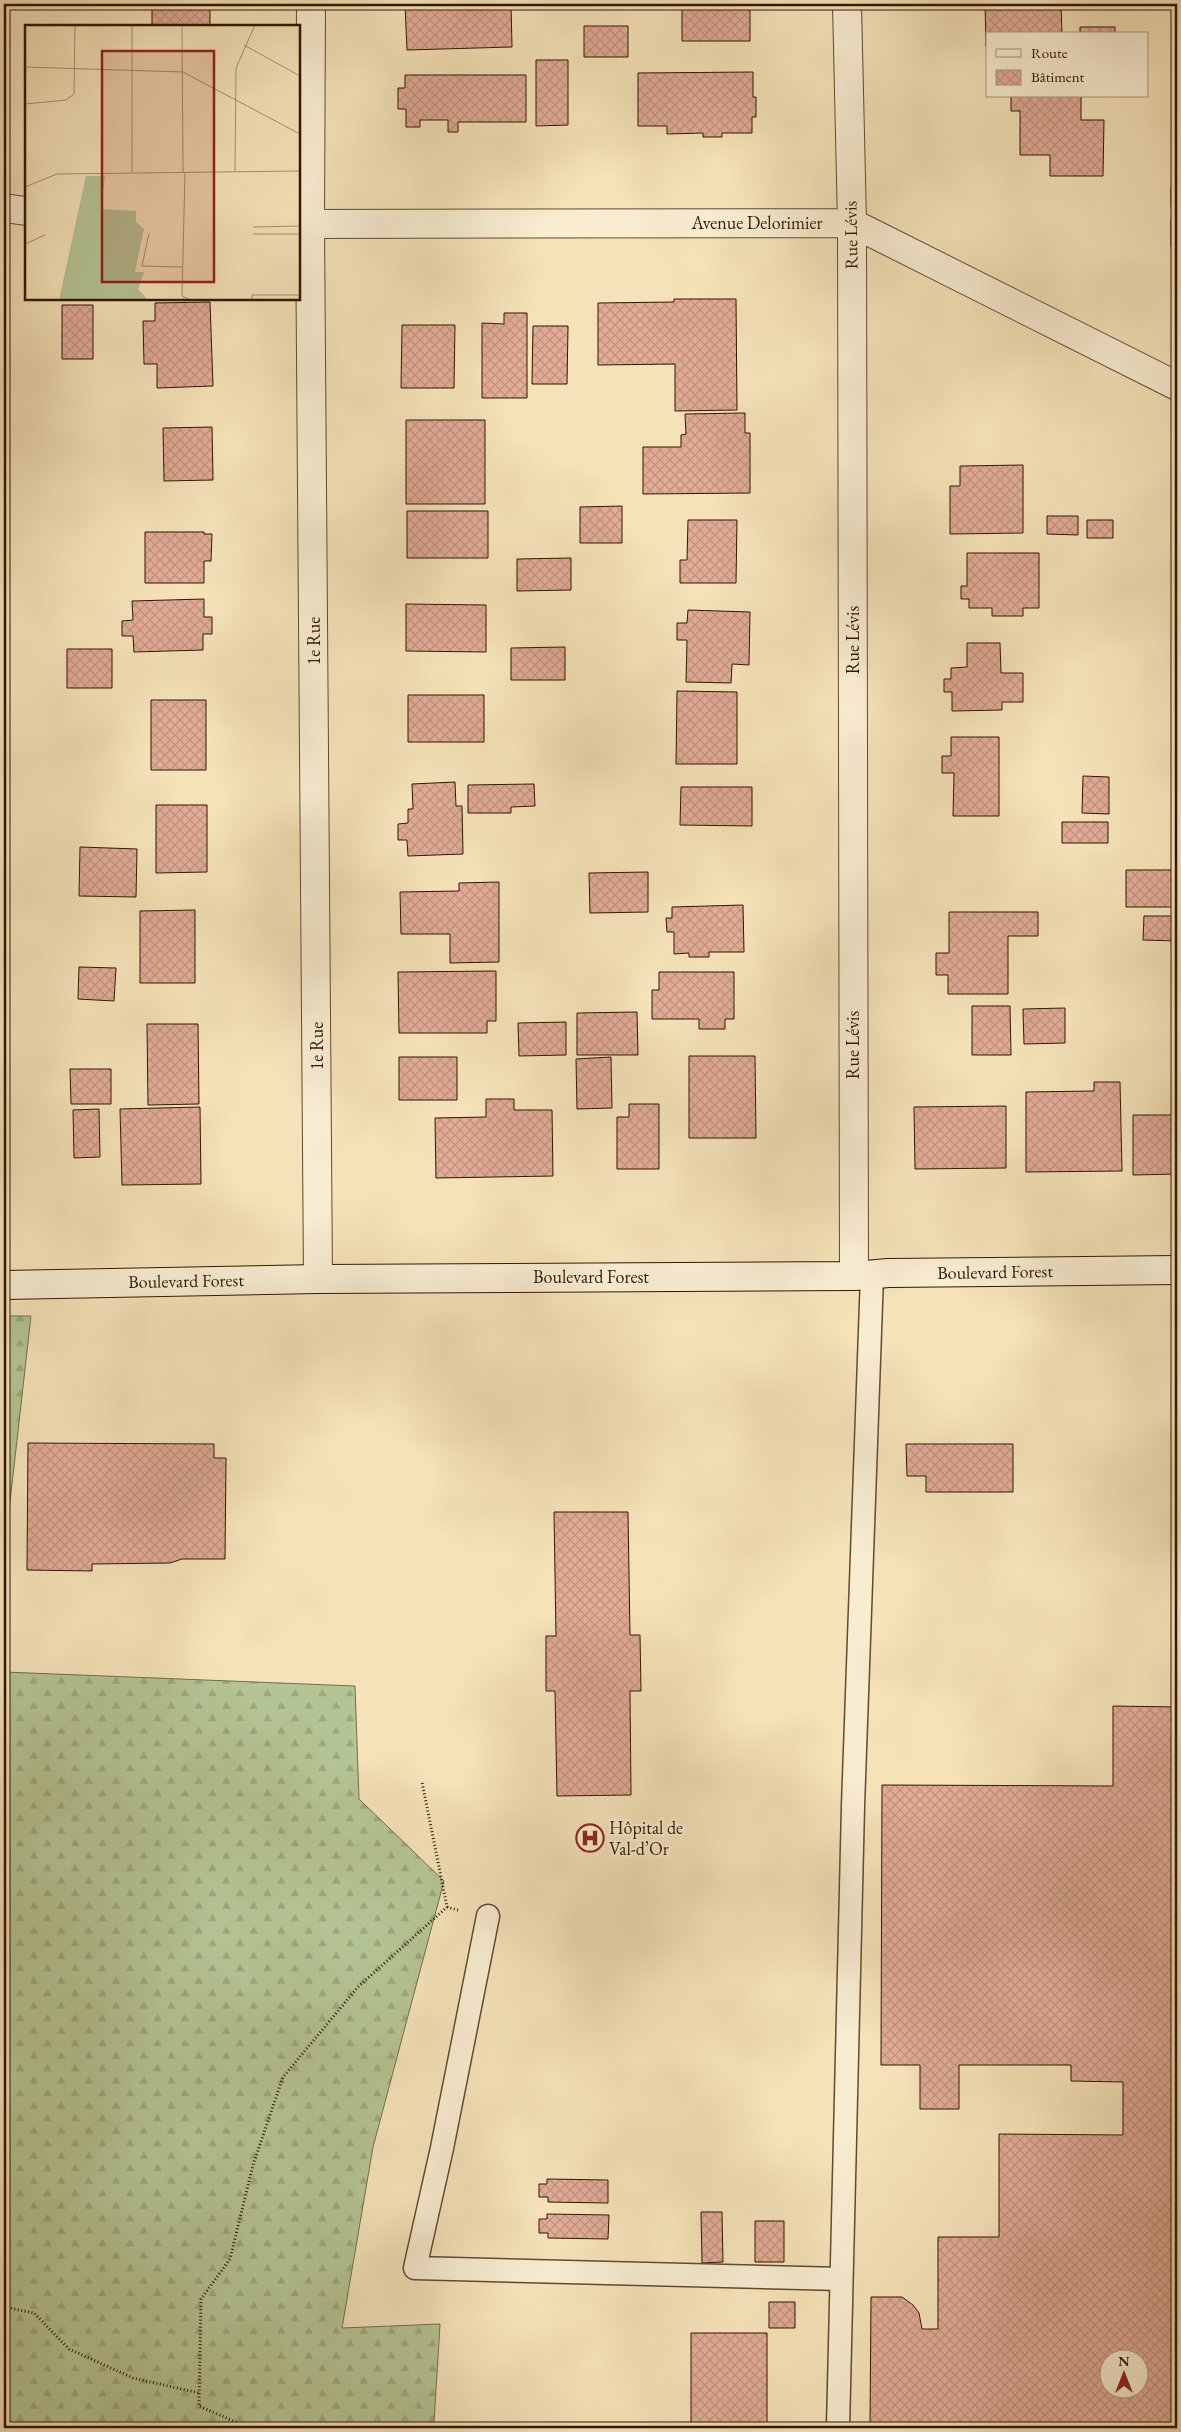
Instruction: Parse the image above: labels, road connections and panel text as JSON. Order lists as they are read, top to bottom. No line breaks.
{"streets":{"street":["Avenue Delorimier","Rue Lévis","1e Rue","Boulevard Forest"]},"crossings":[["Avenue Delorimier","Rue Lévis"],["Avenue Delorimier","1e Rue"],["Rue Lévis","Boulevard Forest"],["1e Rue","Boulevard Forest"]],"places":{"hospital":["Hôpital de Val-d’Or"]},"legend":["Route","Bâtiment"],"north":"top"}
